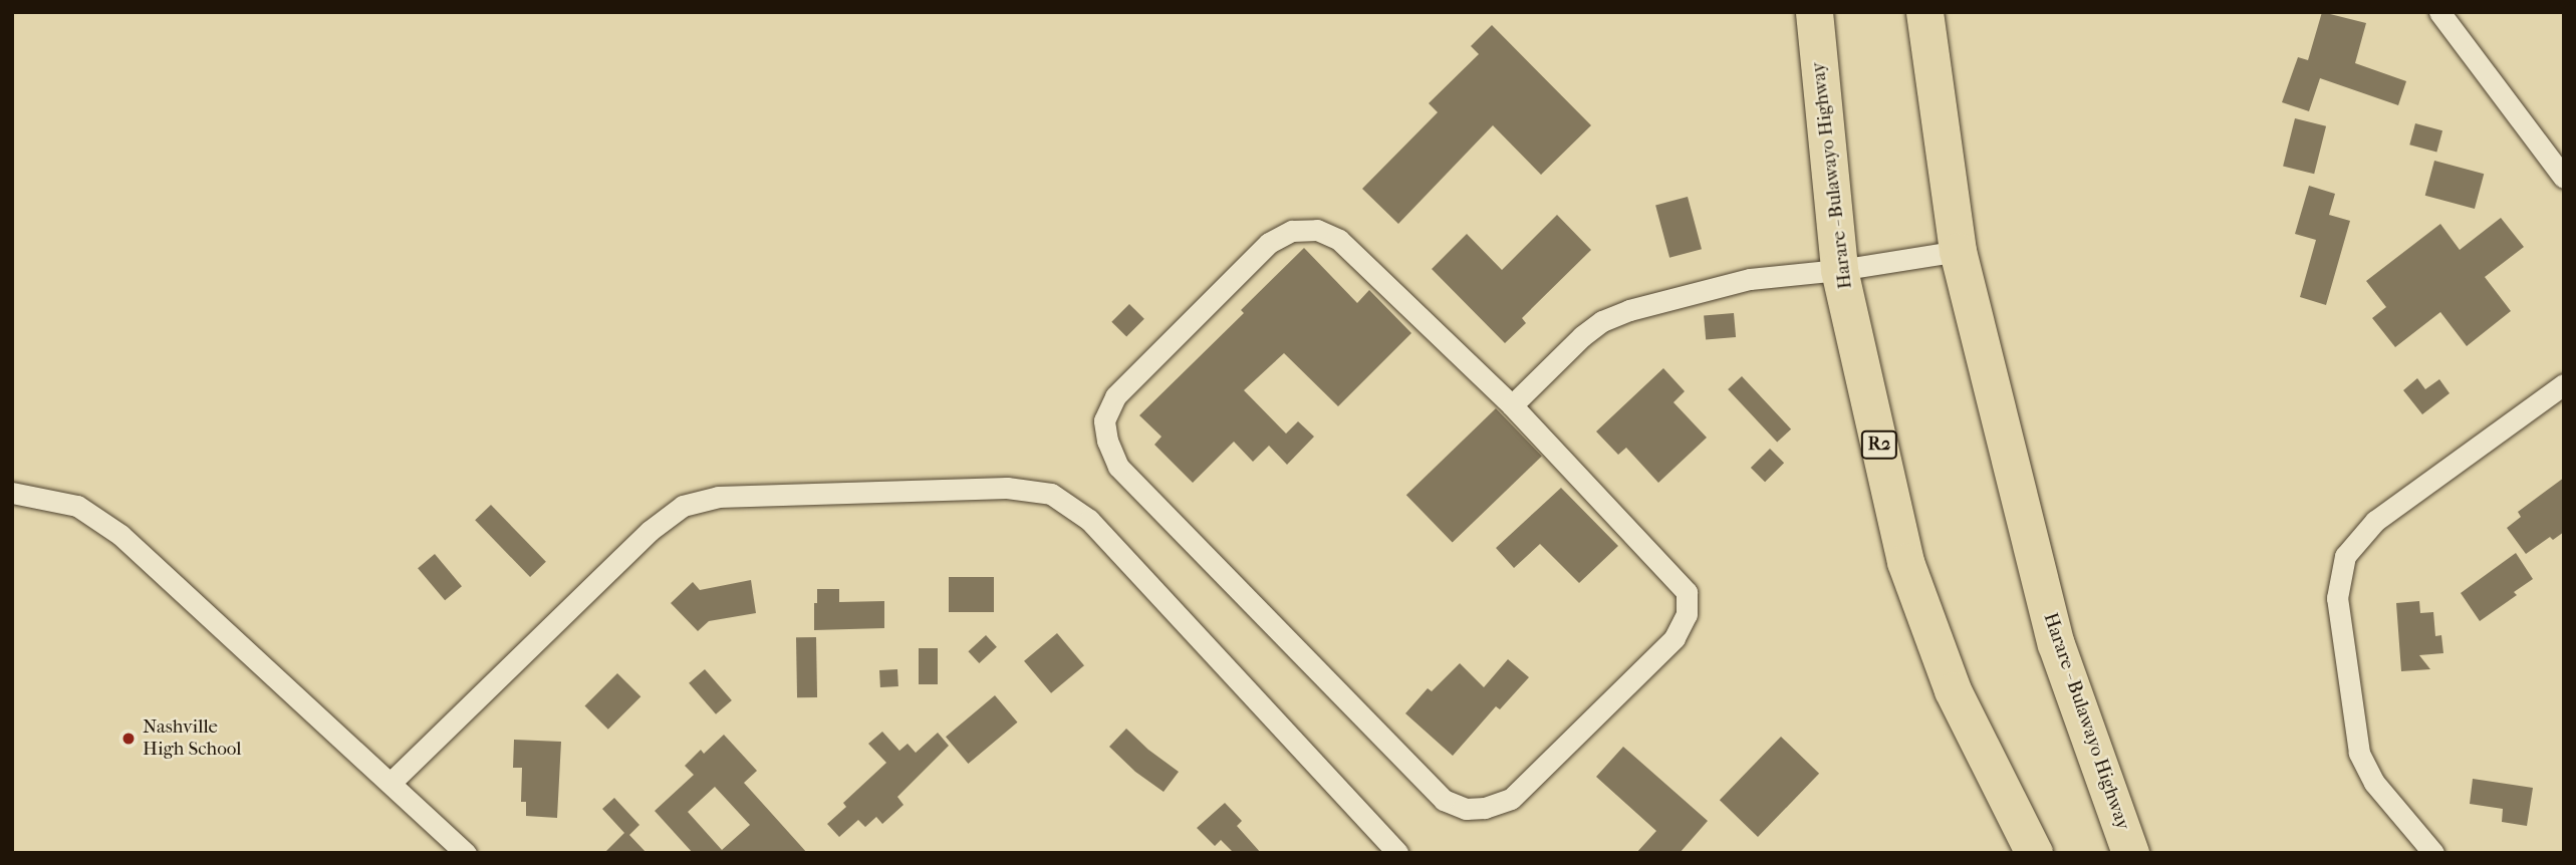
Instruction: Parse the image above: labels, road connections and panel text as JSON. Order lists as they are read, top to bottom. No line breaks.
{"streets":{"highway":["Harare - Bulawayo Highway","R2"]},"places":["Nashville High School"]}
